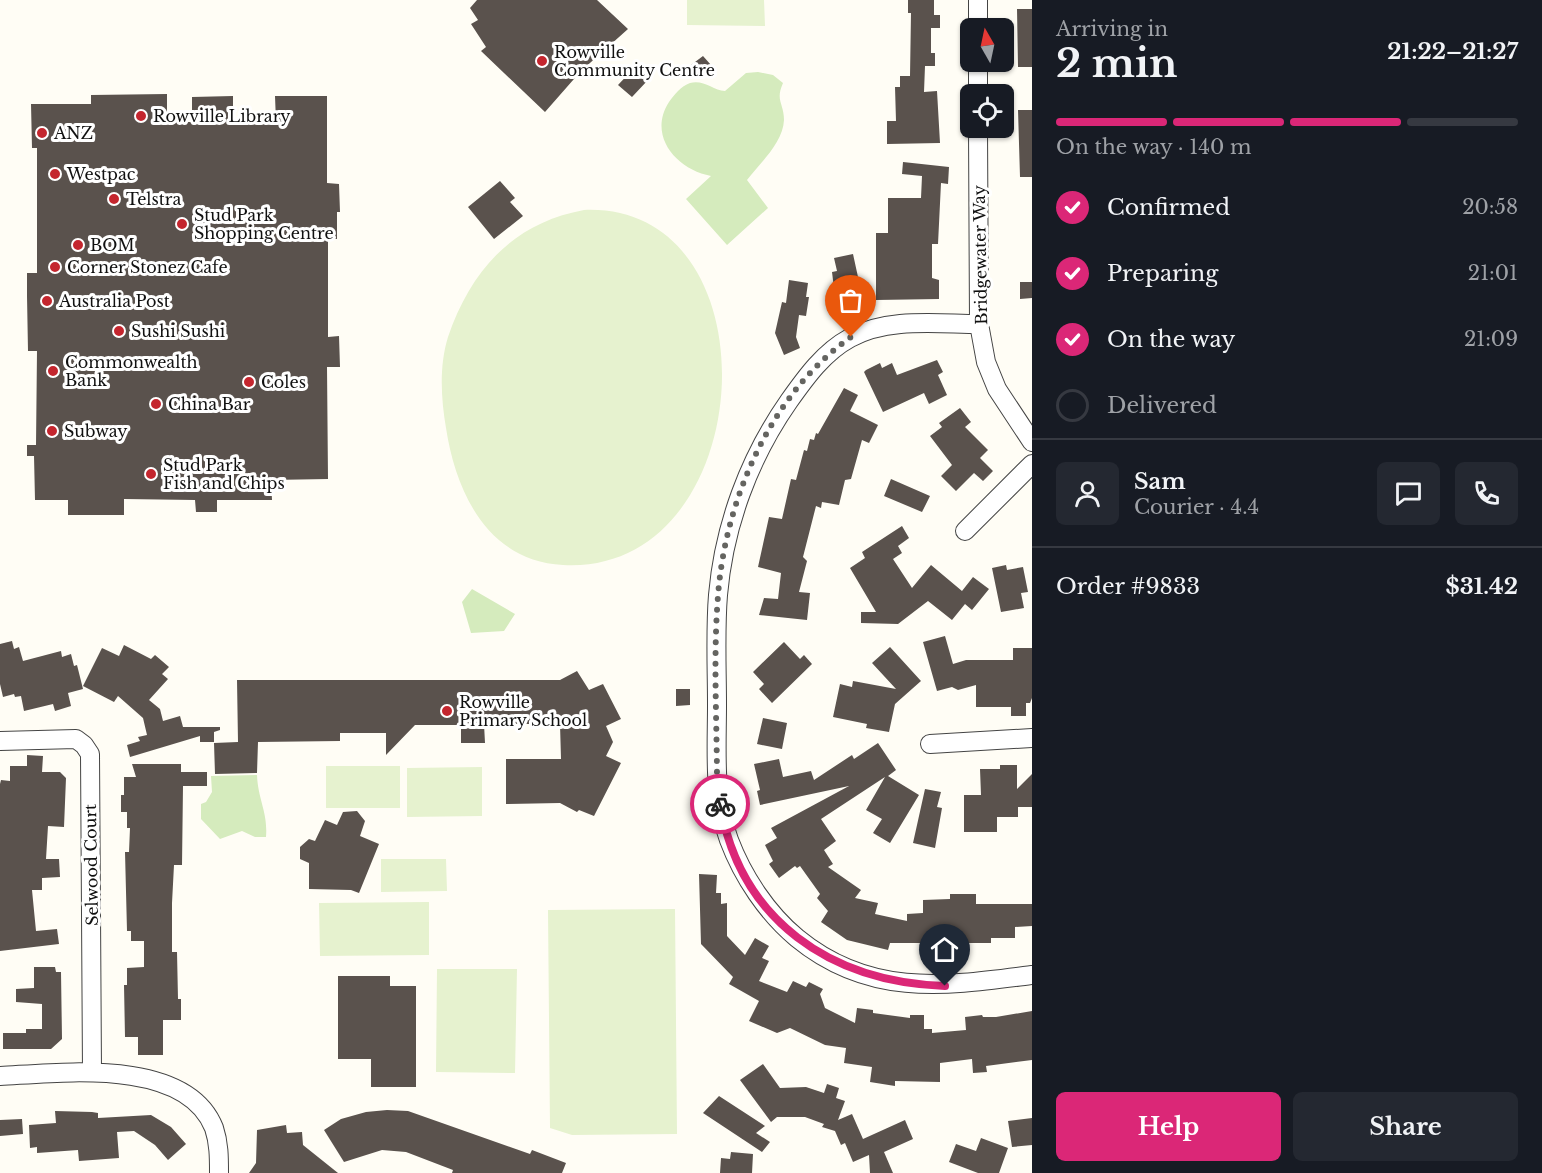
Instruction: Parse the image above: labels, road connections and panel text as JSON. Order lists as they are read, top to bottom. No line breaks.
{"streets":{"street":["Bridgewater Way","Selwood Court"]},"places":["Rowville Community Centre","Rowville Library","ANZ","Westpac","Telstra","Stud Park Shopping Centre","BOM","Corner Stonez Cafe","Australia Post","Sushi Sushi","Commonwealth Bank","Coles","China Bar","Subway","Stud Park Fish and Chips","Rowville Primary School"],"north":"top","page":{"heading":["2 min","Arriving in","21:22–21:27"],"panel":["Sam","Courier · 4.4","Order #9833","$31.42"],"bar":"On the way · 140 m","list":[["Confirmed","20:58"],["Preparing","21:01"],["On the way","21:09"],"Delivered"],"buttons":["Help","Share"]}}
